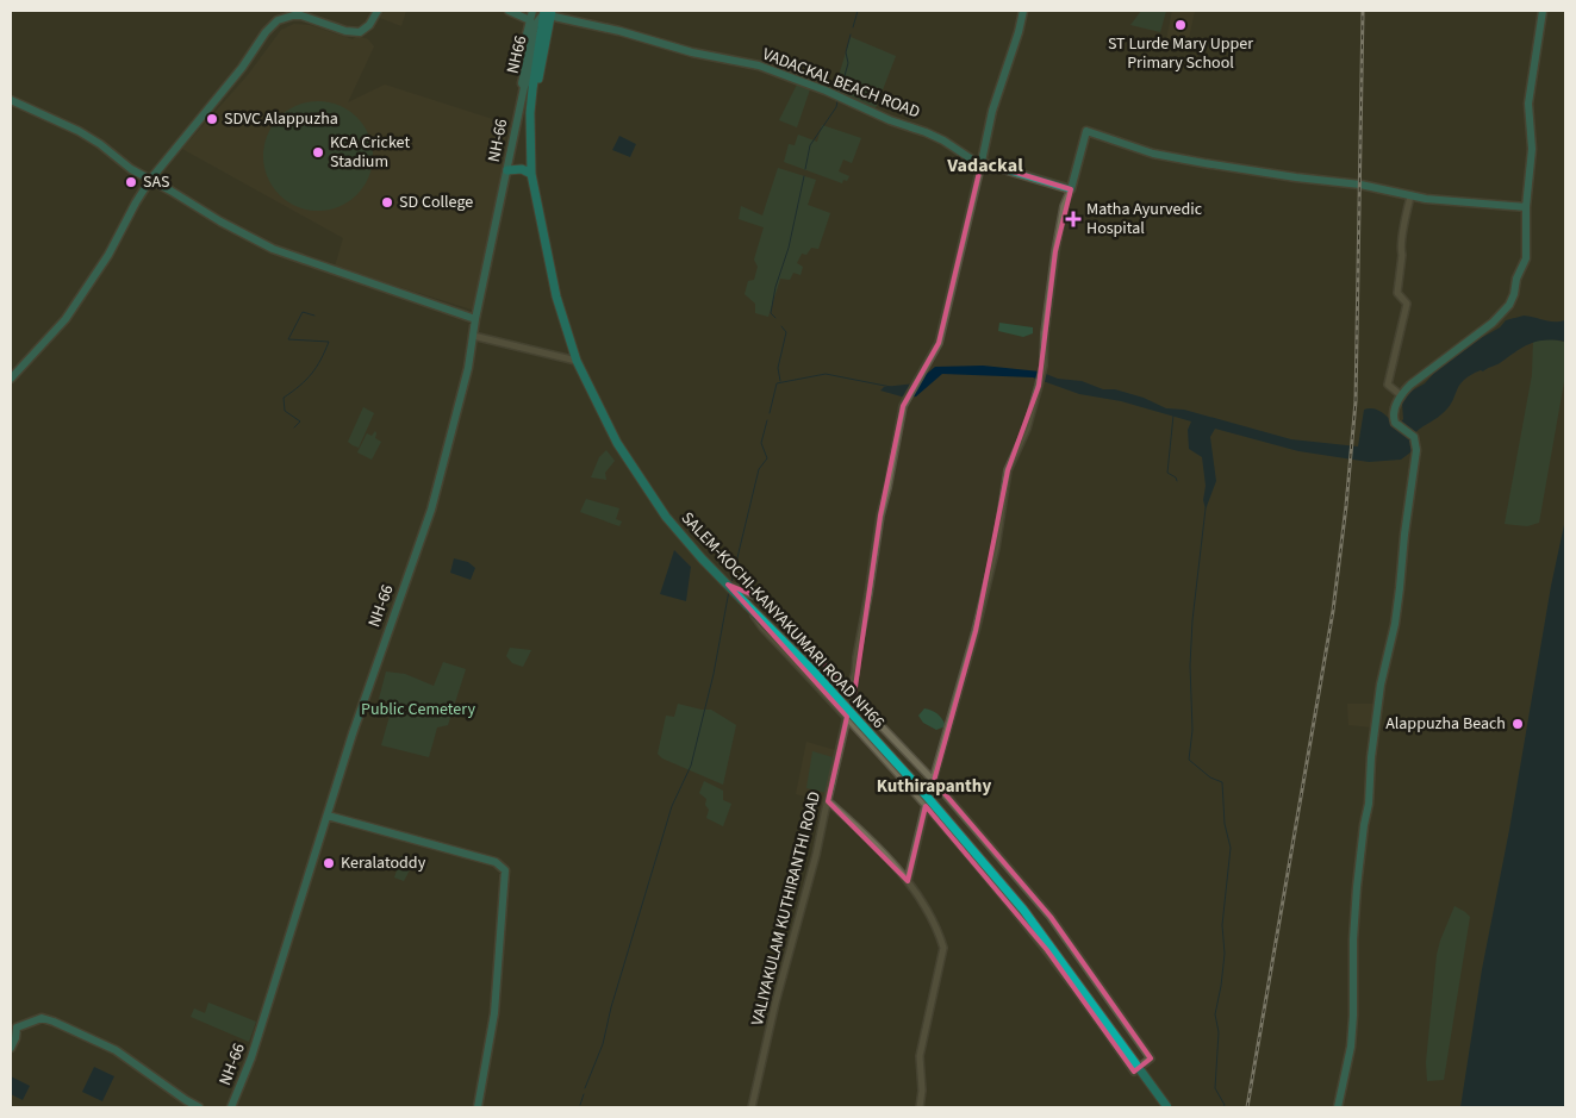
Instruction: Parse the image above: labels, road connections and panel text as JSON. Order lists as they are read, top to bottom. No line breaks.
{"streets":{"highway":["NH66","SALEM-KOCHI-KANYAKUMARI ROAD NH66"],"main road":["VADACKAL BEACH ROAD","NH-66"],"street":["VALIYAKULAM KUTHIRANTHI ROAD"]},"crossings":[["NH66","VADACKAL BEACH ROAD"],["NH66","NH-66"],["NH66","SALEM-KOCHI-KANYAKUMARI ROAD NH66"],["VADACKAL BEACH ROAD","SALEM-KOCHI-KANYAKUMARI ROAD NH66"]],"districts":["Vadackal","Kuthirapanthy"],"parks":["Public Cemetery"],"places":{"other":["ST Lurde Mary Upper Primary School","SDVC Alappuzha","KCA Cricket Stadium","SAS","SD College","Alappuzha Beach","Keralatoddy"],"health":["Matha Ayurvedic Hospital"]}}
